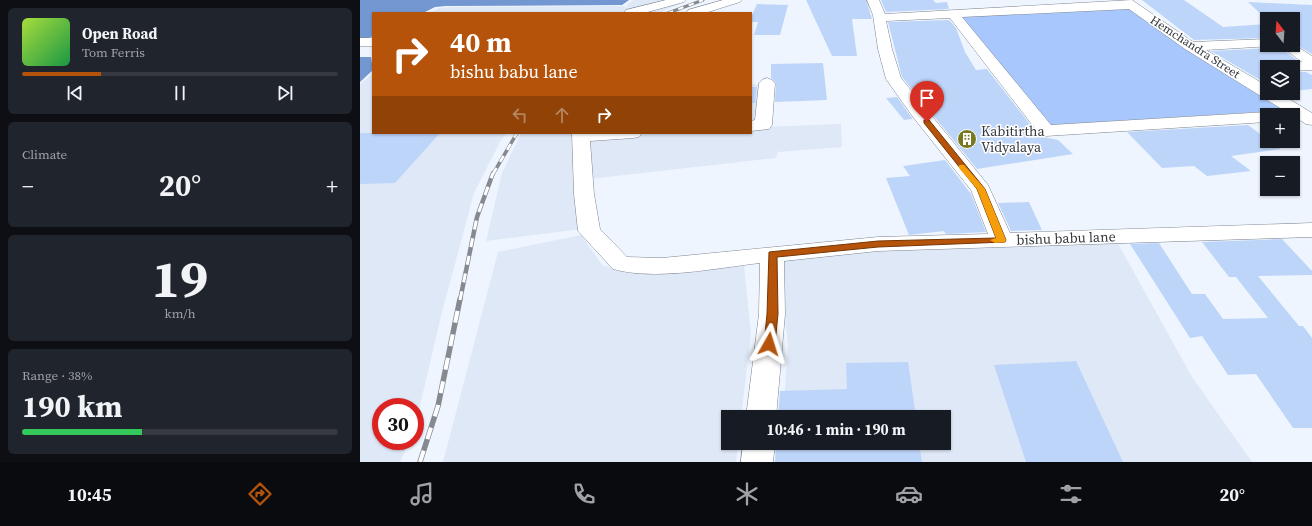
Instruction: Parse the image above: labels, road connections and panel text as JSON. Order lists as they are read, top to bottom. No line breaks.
{"streets":{"street":["Hemchandra Street","bishu babu lane"]},"places":{"building":["Kabitirtha Vidyalaya"]},"north":"top","page":{"map_buttons":["+","−"],"turn":["40 m","bishu babu lane"],"song":["Open Road","Tom Ferris"],"tile":["Climate",["19","km/h"],["Range · 38%","190 km"]],"heat":["−","20°","+"],"limit":"30","trip":"10:46 · 1 min · 190 m","tabs":["10:45","20°"]}}
